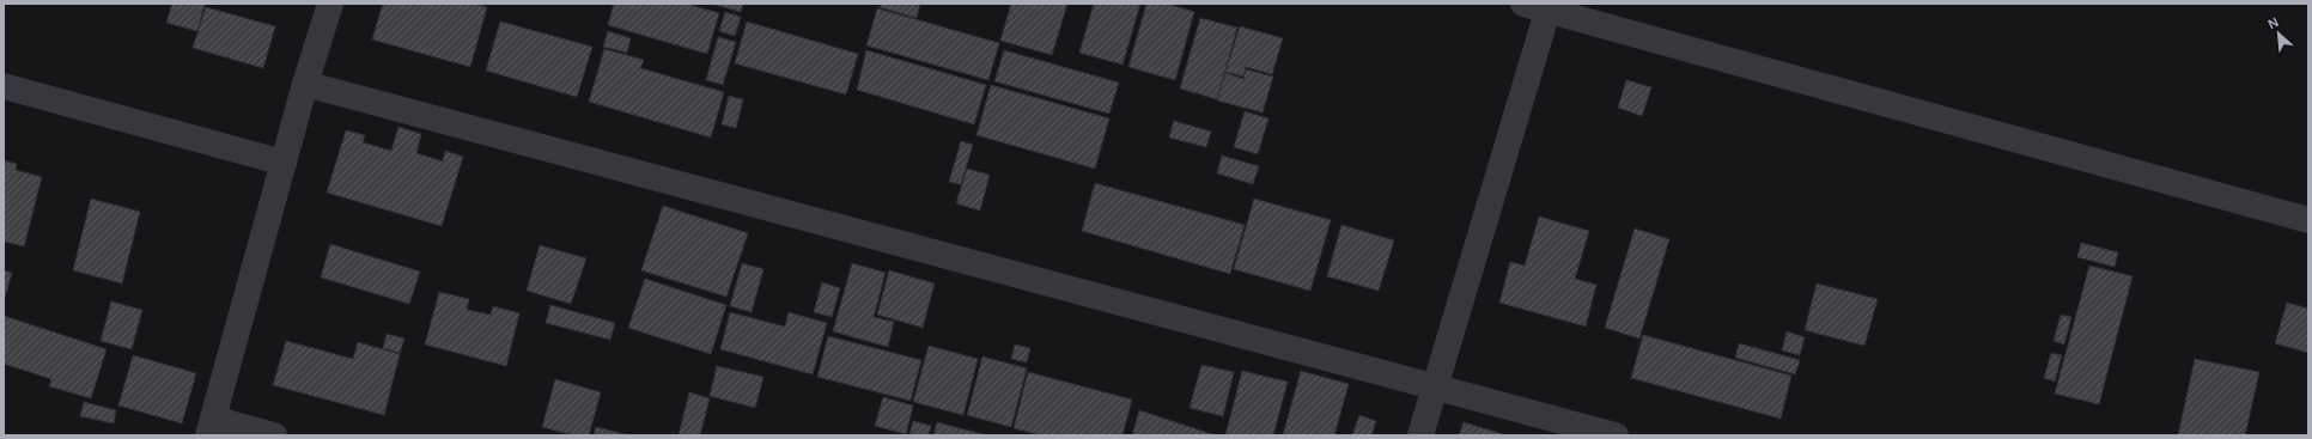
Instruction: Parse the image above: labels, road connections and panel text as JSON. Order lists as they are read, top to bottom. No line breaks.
{"north":"top left"}
